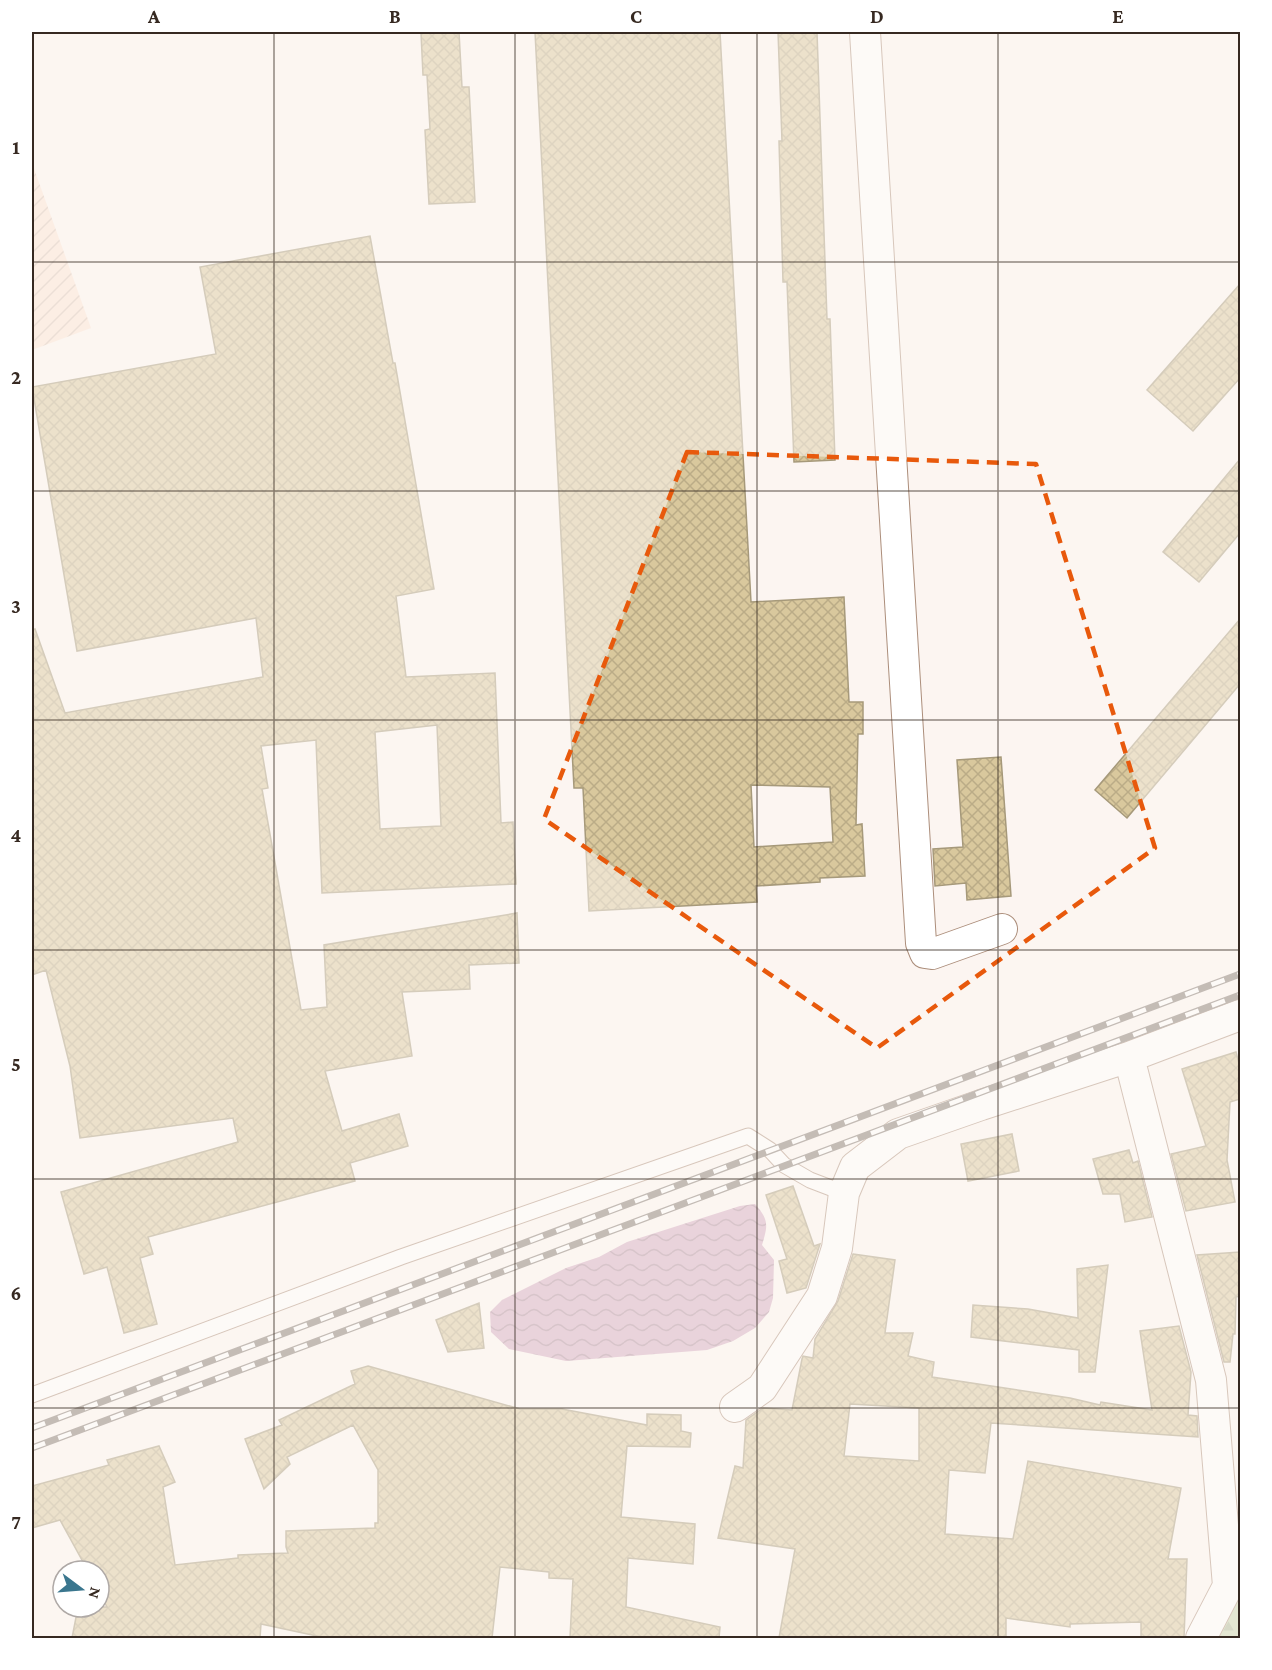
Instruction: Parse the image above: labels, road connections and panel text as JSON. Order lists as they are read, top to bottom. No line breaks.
{"north":"right","grid":{"columns":["A","B","C","D","E"],"rows":["1","2","3","4","5","6","7"]}}
